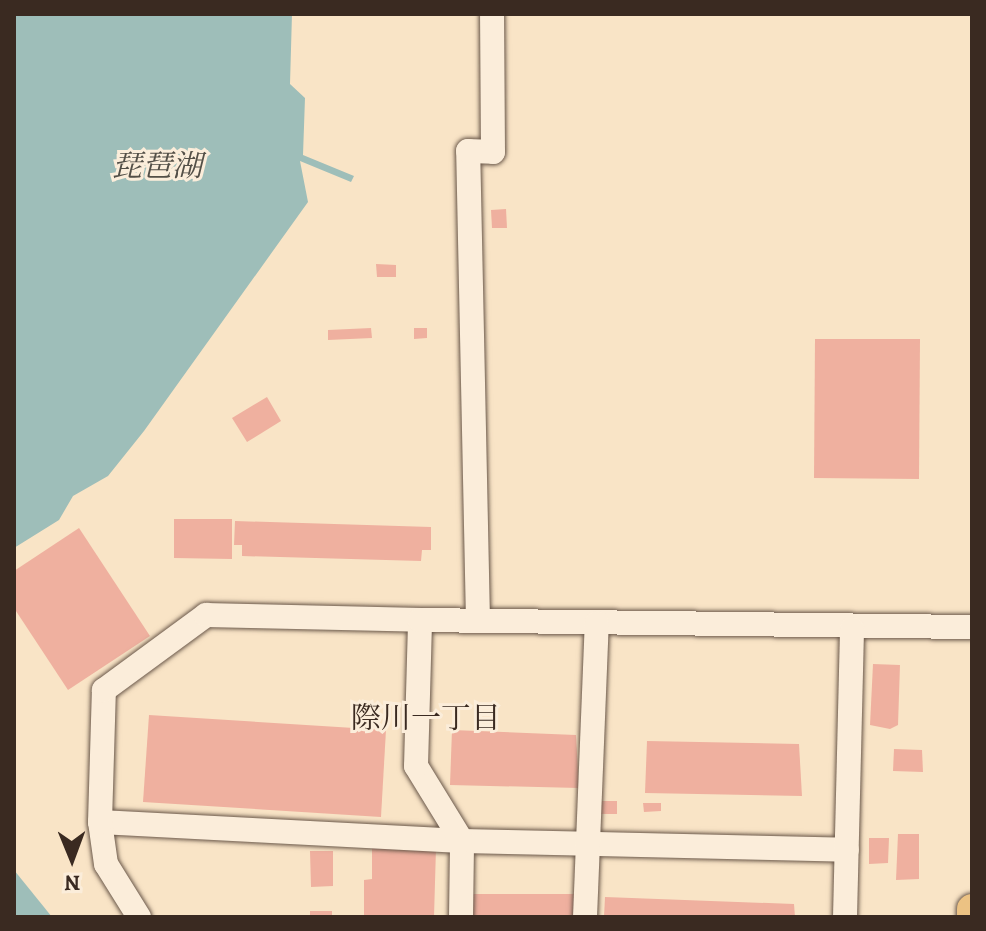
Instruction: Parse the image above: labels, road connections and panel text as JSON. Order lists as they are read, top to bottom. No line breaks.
{"districts":["際川一丁目"],"water":["琵琶湖"],"north":"bottom"}
